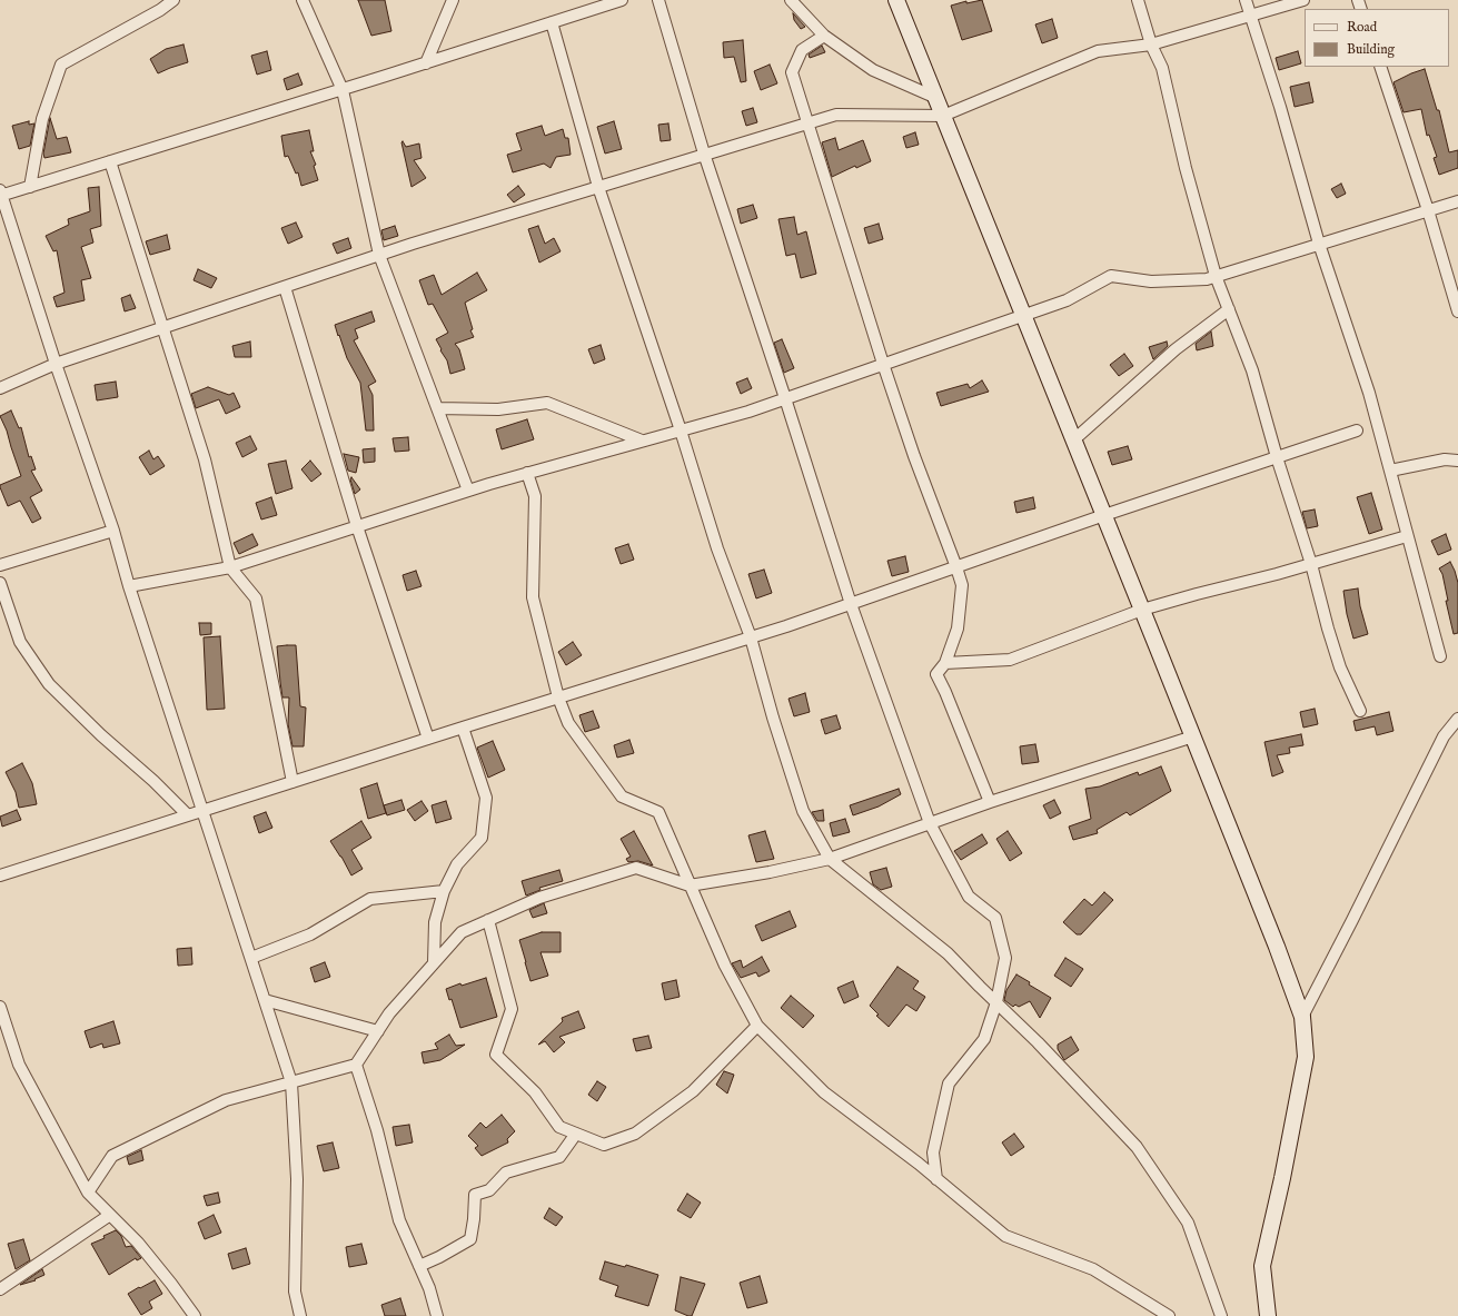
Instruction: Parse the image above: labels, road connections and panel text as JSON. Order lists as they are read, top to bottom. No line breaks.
{"legend":["Road","Building"]}
